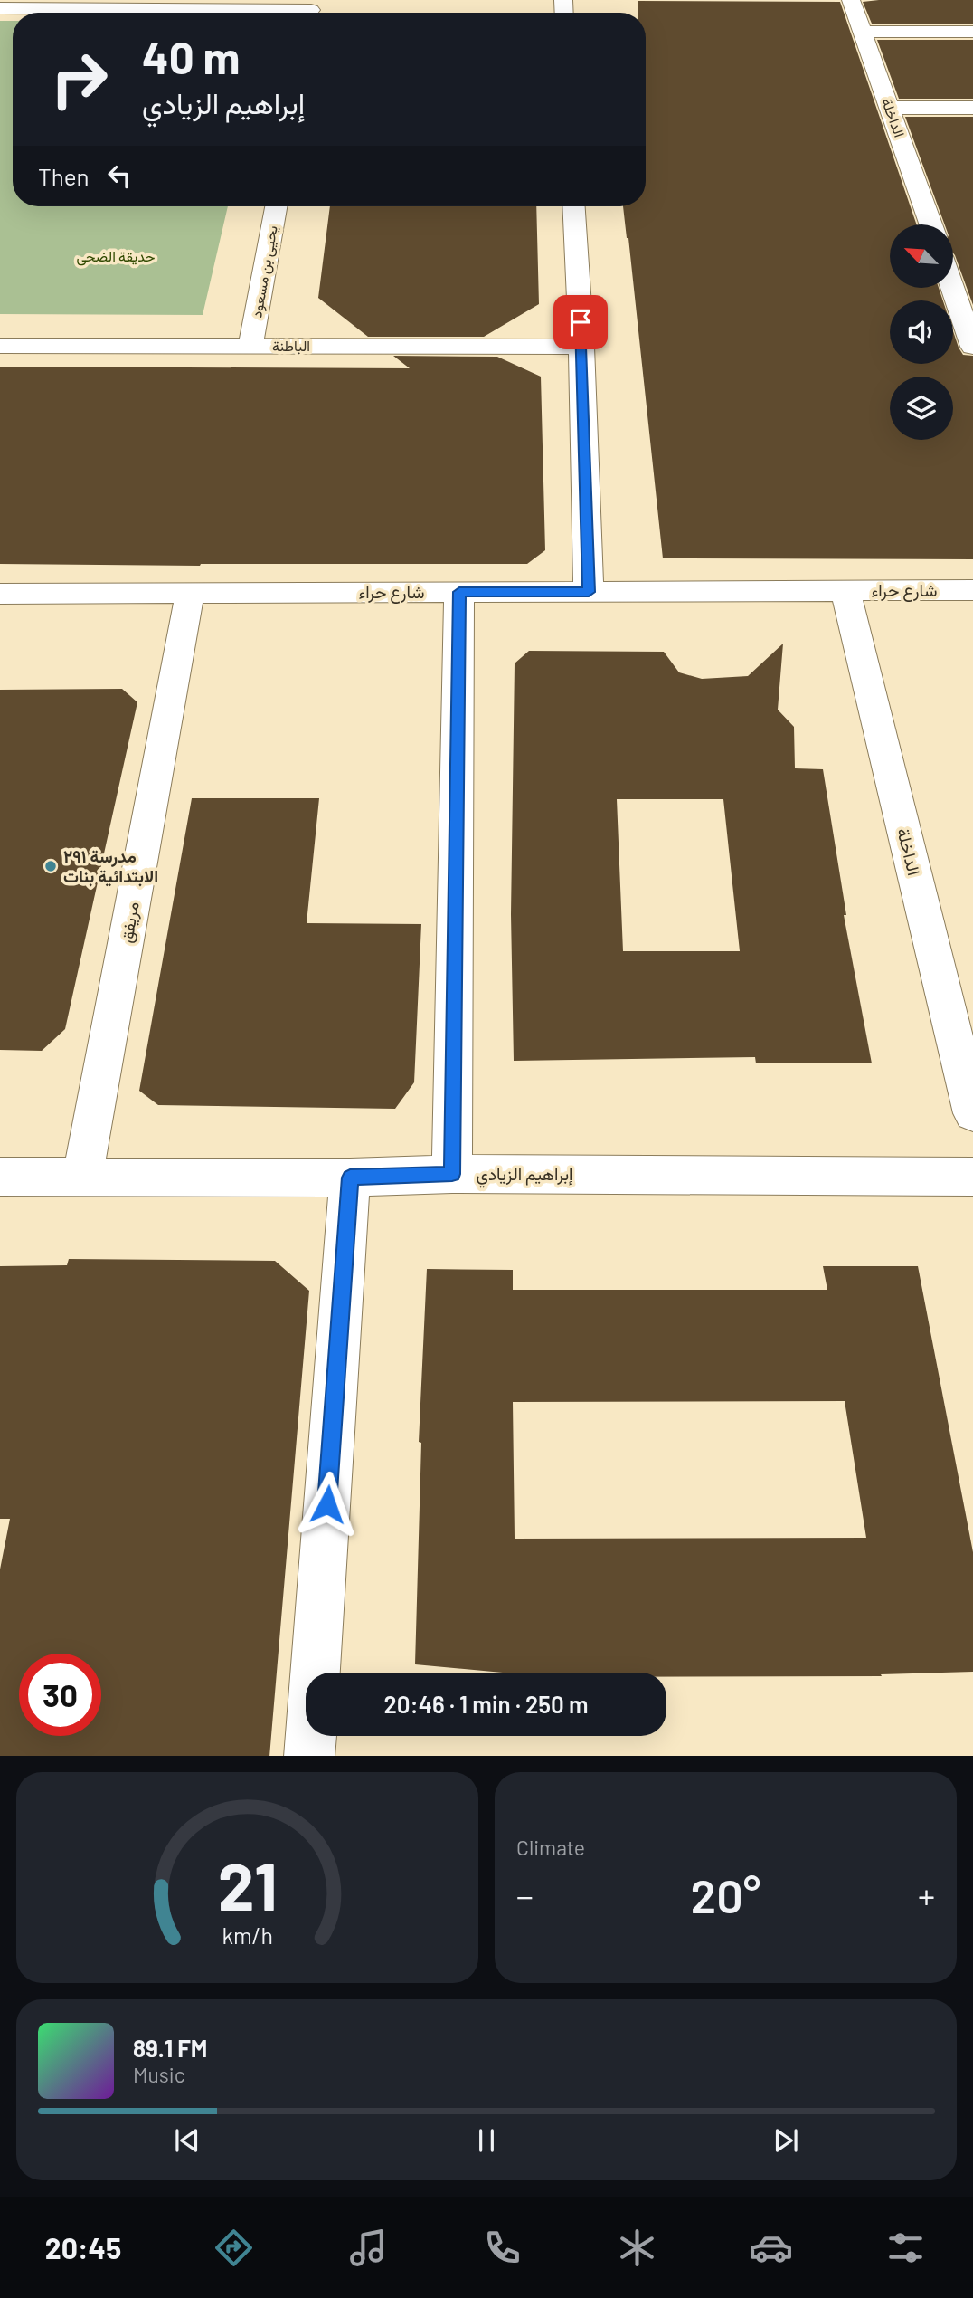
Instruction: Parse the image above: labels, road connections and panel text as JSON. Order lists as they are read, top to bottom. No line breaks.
{"streets":{"street":["الداخلة","يحيى بن مسعود","الباطنة","شارع حراء","مريفق","إبراهيم الزيادي"]},"crossings":[["الداخلة","شارع حراء"],["يحيى بن مسعود","الباطنة"],["شارع حراء","مريفق"],["مريفق","إبراهيم الزيادي"]],"parks":["حديقة الضحى"],"places":["مدرسة ٢٩١ الابتدائية بنات"],"north":"top left","page":{"turn":["40 m","إبراهيم الزيادي"],"then":"Then","limit":"30","trip":"20:46 · 1 min · 250 m","tile":"Climate","heat":["−","20°","+"],"song":["89.1 FM","Music"],"tabs":"20:45","gauge":["21","km/h"]}}
